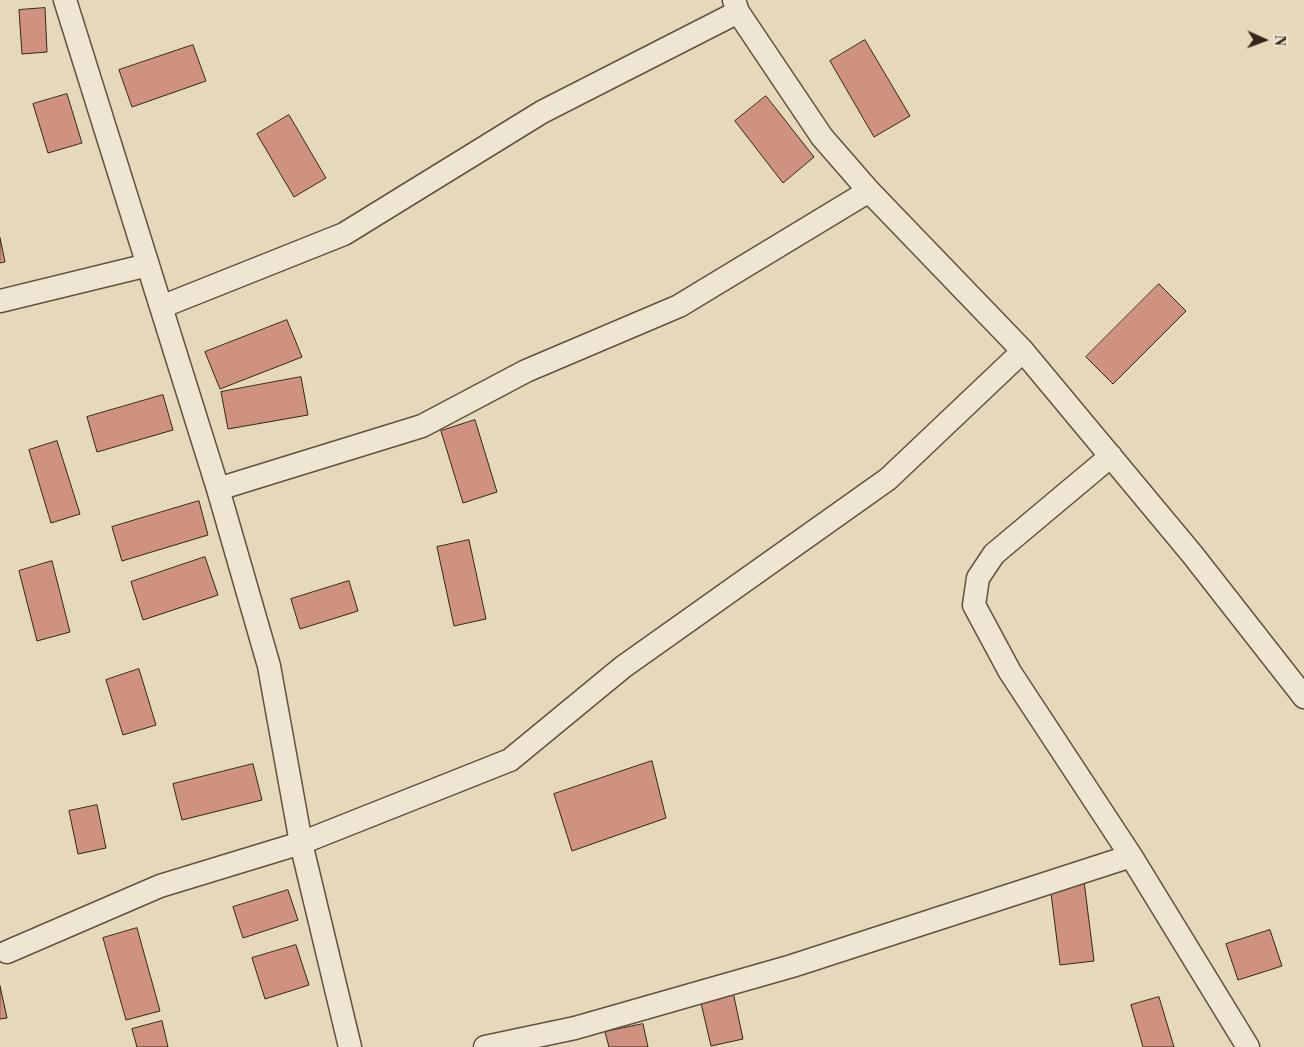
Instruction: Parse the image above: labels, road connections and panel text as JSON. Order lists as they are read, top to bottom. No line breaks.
{"north":"right"}
